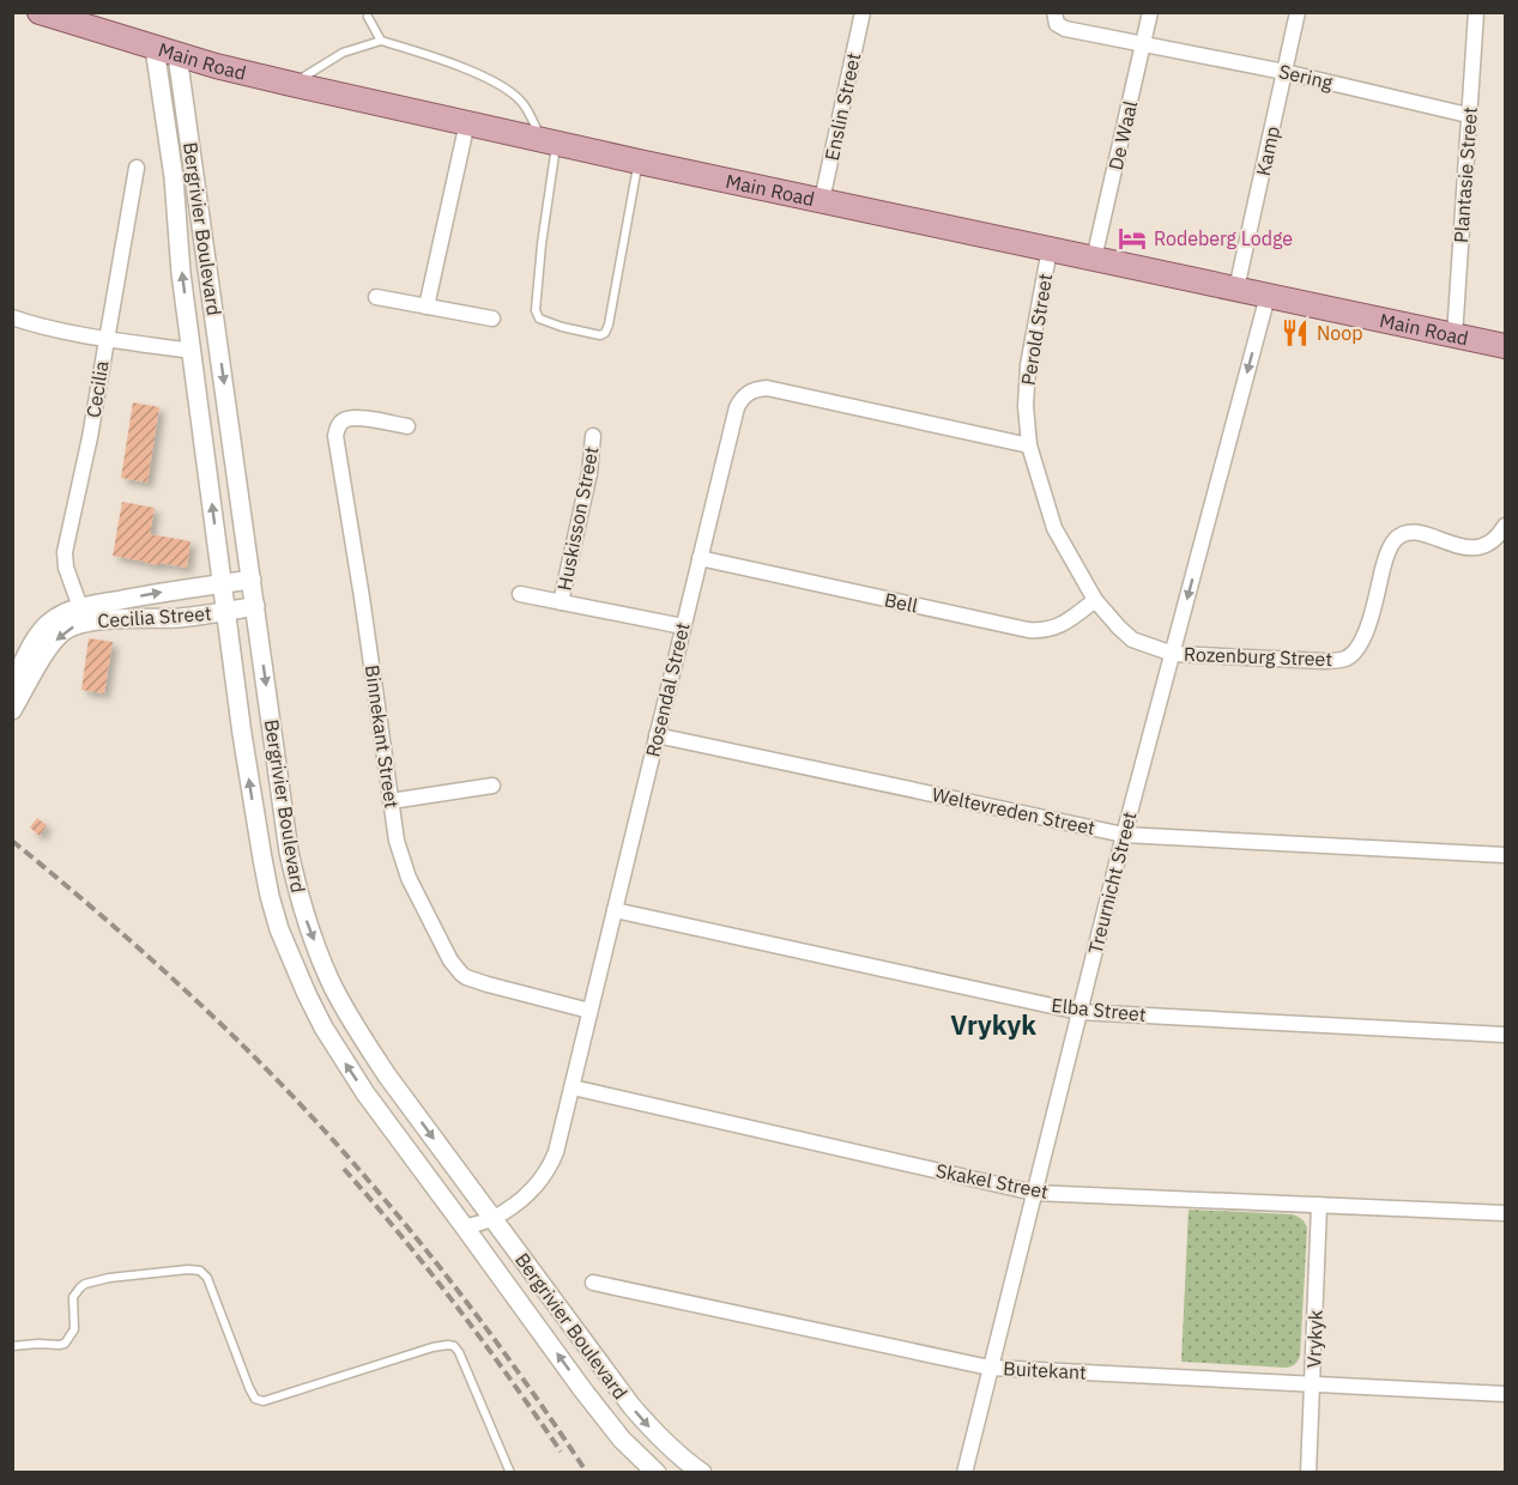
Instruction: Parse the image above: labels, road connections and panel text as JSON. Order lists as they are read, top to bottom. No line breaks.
{"streets":{"main road":["Main Road"],"street":["Sering","Enslin Street","De Waal","Kamp","Plantasie Street","Bergrivier Boulevard","Perold Street","Cecilia","Huskisson Street","Bell","Cecilia Street","Rozenburg Street","Rosendal Street","Binnekant Street","Weltevreden Street","Treurnicht Street","Elba Street","Skakel Street","Vrykyk","Buitekant"]},"crossings":[["Main Road","Enslin Street"],["Main Road","De Waal"],["Main Road","Kamp"],["Main Road","Plantasie Street"],["Main Road","Bergrivier Boulevard"],["Main Road","Perold Street"],["Main Road","Treurnicht Street"],["Sering","De Waal"],["Sering","Kamp"],["Sering","Plantasie Street"],["Bergrivier Boulevard","Cecilia Street"],["Bergrivier Boulevard","Rosendal Street"],["Perold Street","Bell"],["Perold Street","Rozenburg Street"],["Perold Street","Rosendal Street"],["Perold Street","Treurnicht Street"],["Cecilia","Cecilia Street"],["Bell","Rosendal Street"],["Rozenburg Street","Treurnicht Street"],["Rosendal Street","Binnekant Street"],["Rosendal Street","Weltevreden Street"],["Rosendal Street","Elba Street"],["Rosendal Street","Skakel Street"],["Weltevreden Street","Treurnicht Street"],["Treurnicht Street","Elba Street"],["Treurnicht Street","Skakel Street"],["Treurnicht Street","Buitekant"],["Skakel Street","Vrykyk"],["Vrykyk","Buitekant"]],"districts":["Vrykyk"],"places":{"hotel":["Rodeberg Lodge"],"restaurant":["Noop"]}}
